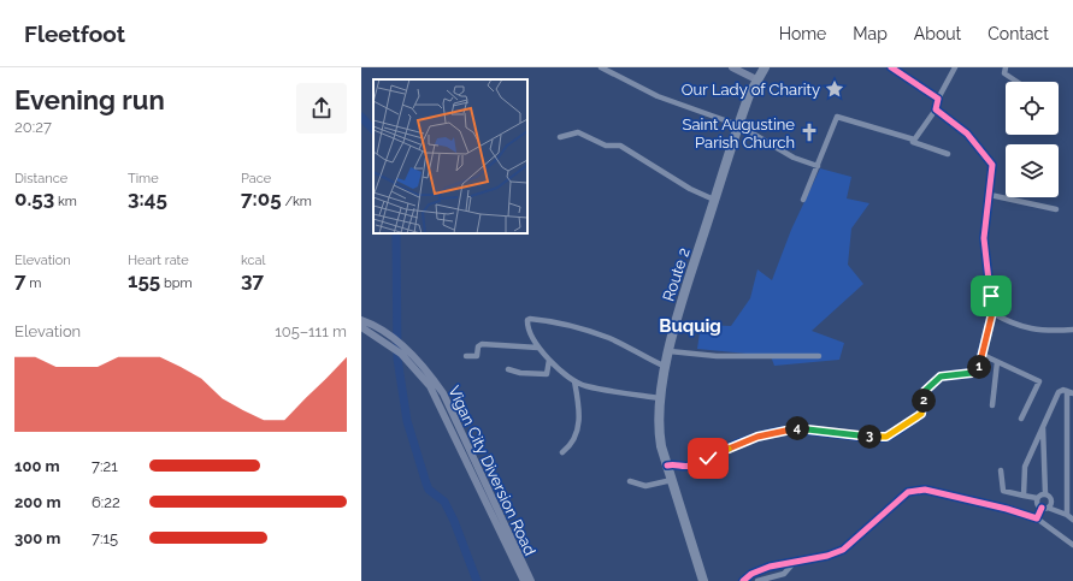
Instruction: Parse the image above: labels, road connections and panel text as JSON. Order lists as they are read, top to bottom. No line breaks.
{"streets":{"highway":["Route 2"],"main road":["Vigan City Diversion Road"]},"districts":["Buquig"],"places":{"place":["Our Lady of Charity"],"church":["Saint Augustine Parish Church"]},"page":{"header":"Fleetfoot","nav":["Home","Map","About","Contact"],"heading":["Evening run","20:27"],"stats":[["Distance","0.53 km"],["Time","3:45"],["Pace","7:05 /km"],["Elevation","7 m"],["Heart rate","155 bpm"],["kcal","37"]],"chart":["Elevation","105–111 m"],"pins":["1","2","4","3"],"list":[{"name":"100 m","note":"7:21"},{"name":"200 m","note":"6:22"},{"name":"300 m","note":"7:15"}]}}
